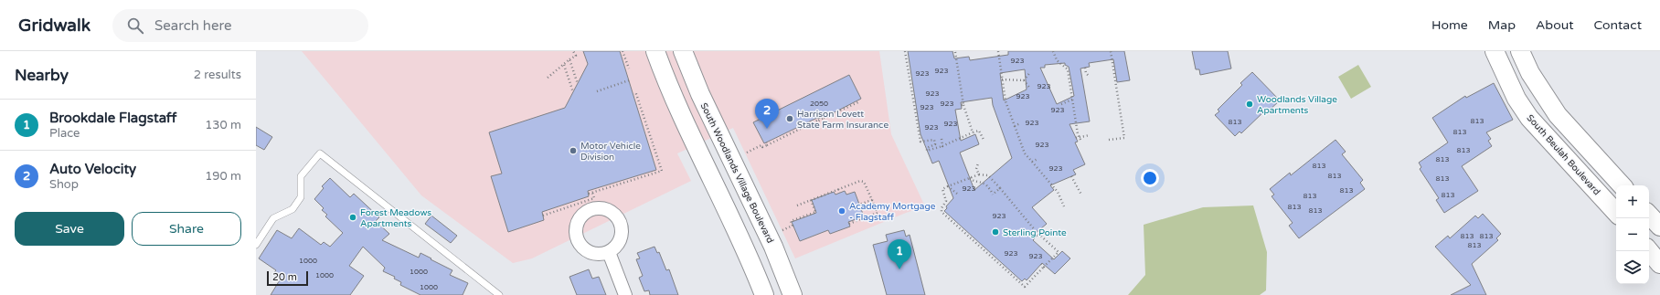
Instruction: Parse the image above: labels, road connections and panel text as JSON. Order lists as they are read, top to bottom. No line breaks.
{"streets":{"street":["South Beulah Boulevard","South Woodlands Village Boulevard"]},"places":["Woodlands Village Apartments","Harrison Lovett State Farm Insurance","Motor Vehicle Division","Academy Mortgage - Flagstaff","Forest Meadows Apartments","Sterling Pointe"],"house_numbers":["923","923","923","923","923","923","2050","923","923","923","813","813","923","923","923","813","923","813","813","813","923","813","813","923","813","813","813","813","813","923","813","813","813","923","923","1000","1000","1000","1000"],"scale_bar":"20 m","page":{"header":"Gridwalk","search":"Search here","nav":["Home","Map","About","Contact"],"heading":["Nearby","2 results"],"list":[{"mark":"1","name":"Brookdale Flagstaff","note":"Place","value":"130 m"},{"mark":"2","name":"Auto Velocity","note":"Shop","value":"190 m"}],"pins":["2","1"],"map_buttons":["+","−"],"buttons":["Save","Share"],"scale":"20 m"}}
